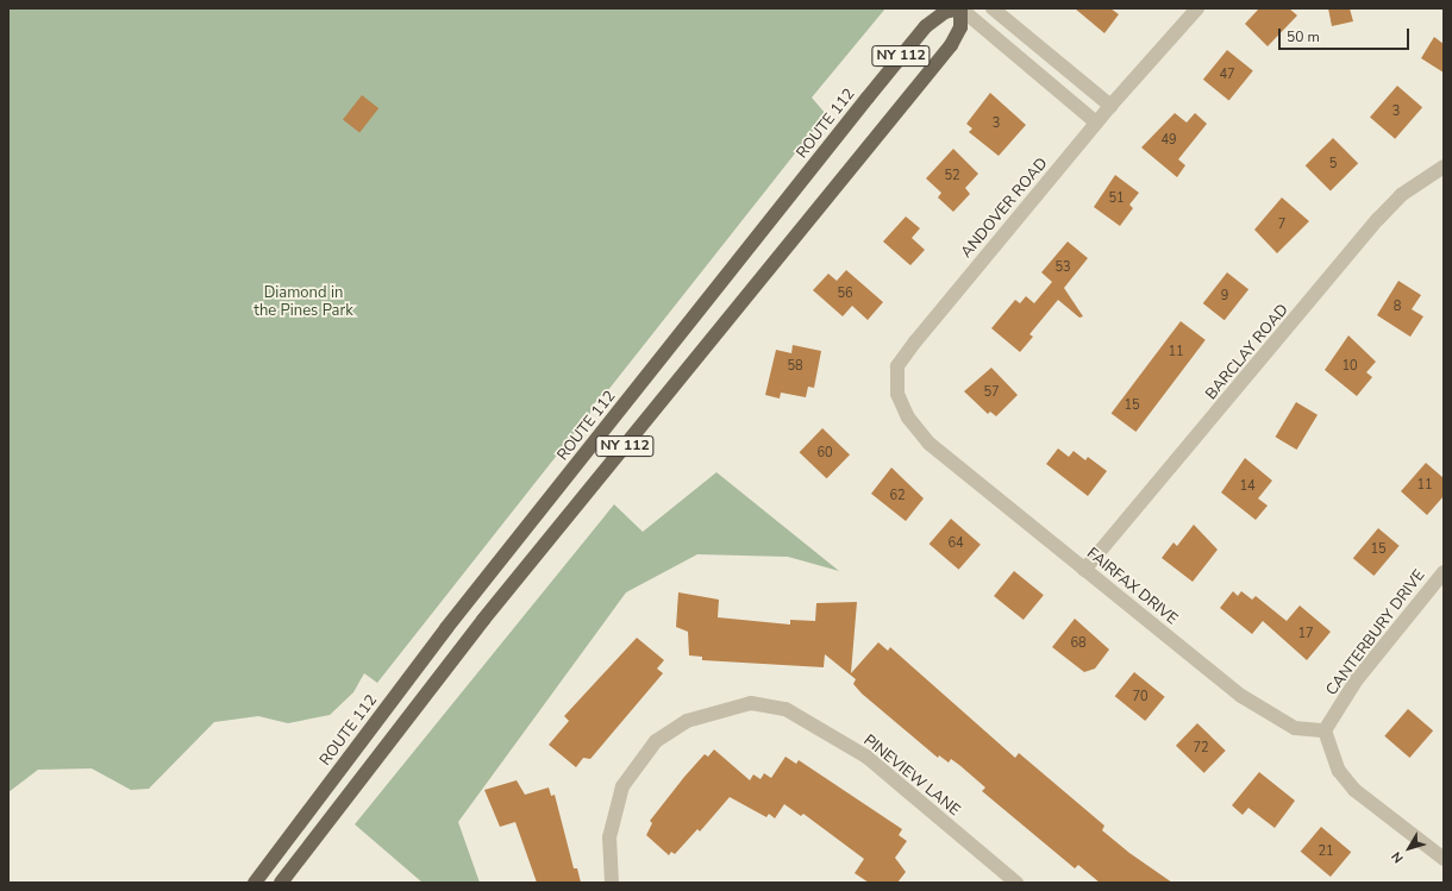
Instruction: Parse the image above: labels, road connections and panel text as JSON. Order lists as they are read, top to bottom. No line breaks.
{"streets":{"main road":["NY 112","ROUTE 112"],"street":["ANDOVER ROAD","BARCLAY ROAD","FAIRFAX DRIVE","CANTERBURY DRIVE","PINEVIEW LANE"]},"crossings":[["NY 112","ROUTE 112"],["ANDOVER ROAD","FAIRFAX DRIVE"],["BARCLAY ROAD","FAIRFAX DRIVE"],["FAIRFAX DRIVE","CANTERBURY DRIVE"]],"parks":["Diamond in the Pines Park"],"house_numbers":["47","3","3","49","5","52","51","7","53","56","9","8","11","58","10","57","15","60","11","14","62","64","15","17","68","70","72","21"],"scale_bar":"50 m","north":"bottom left"}
